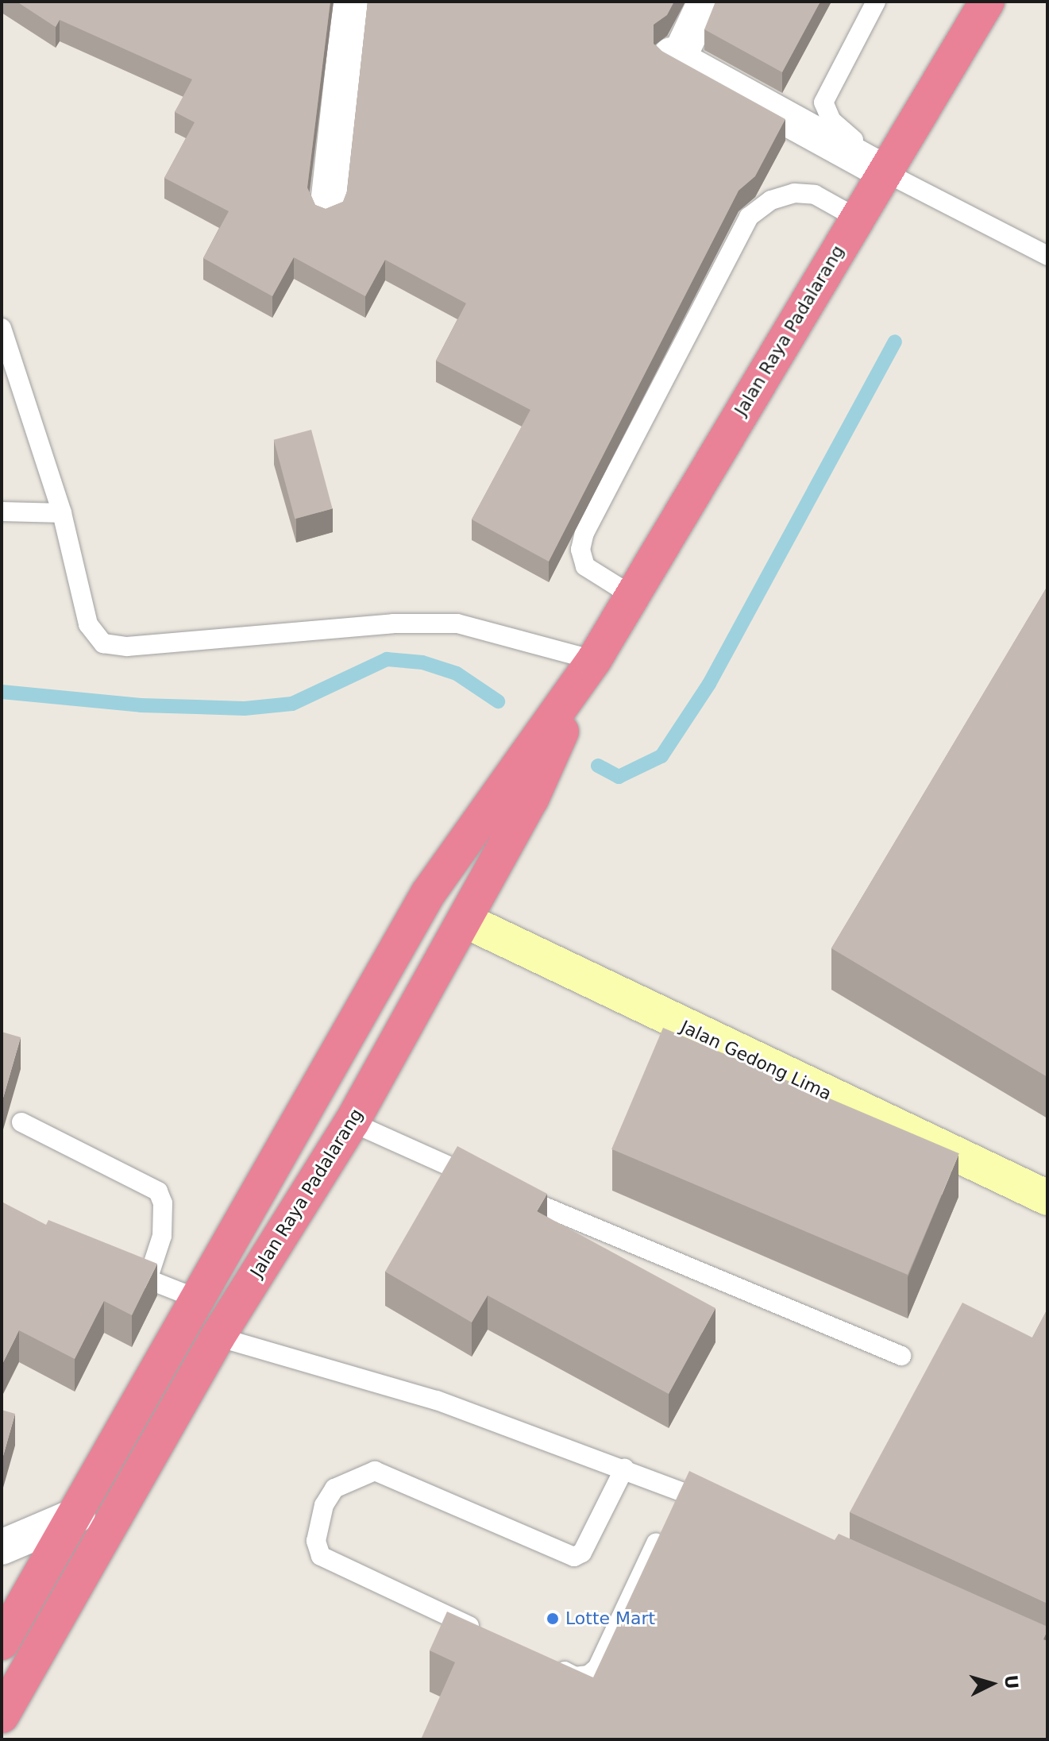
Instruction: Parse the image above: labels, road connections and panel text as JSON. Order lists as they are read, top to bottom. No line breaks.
{"streets":{"highway":["Jalan Raya Padalarang"],"street":["Jalan Gedong Lima"]},"crossings":[["Jalan Raya Padalarang","Jalan Gedong Lima"]],"places":["Lotte Mart"],"north":"right"}
